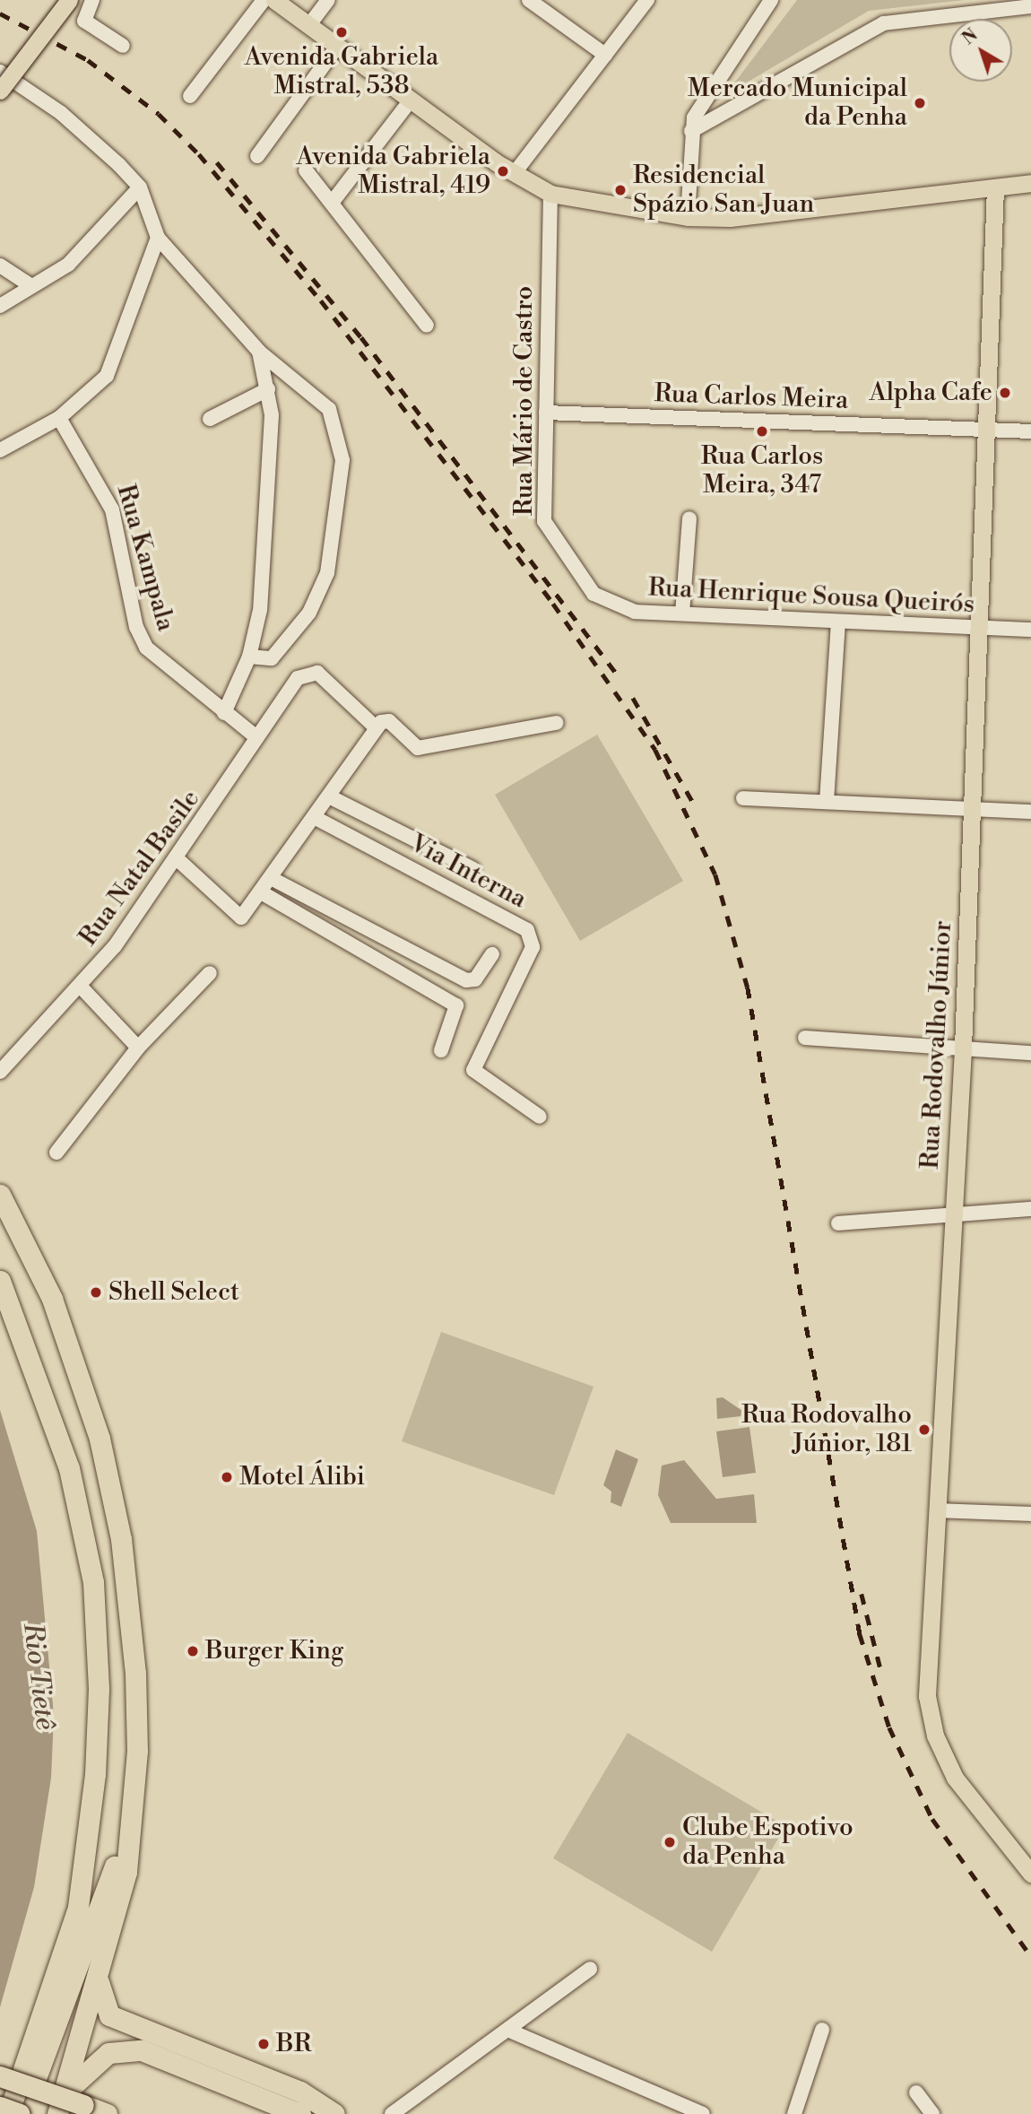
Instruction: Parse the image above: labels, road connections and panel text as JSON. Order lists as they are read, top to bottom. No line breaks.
{"streets":{"main road":["Rua Rodovalho Júnior"],"street":["Rua Carlos Meira","Rua Mário de Castro","Rua Kampala","Rua Henrique Sousa Queirós","Rua Natal Basile","Via Interna"]},"crossings":[["Rua Carlos Meira","Rua Mário de Castro"],["Rua Carlos Meira","Rua Rodovalho Júnior"],["Rua Mário de Castro","Rua Henrique Sousa Queirós"],["Rua Kampala","Rua Natal Basile"],["Rua Henrique Sousa Queirós","Rua Rodovalho Júnior"]],"water":["Rio Tietê"],"places":["Avenida Gabriela Mistral, 538","Mercado Municipal da Penha","Avenida Gabriela Mistral, 419","Residencial Spázio San Juan","Alpha Cafe","Rua Carlos Meira, 347","Shell Select","Rua Rodovalho Júnior, 181","Motel Álibi","Burger King","Clube Espotivo da Penha","BR"],"north":"top left"}
